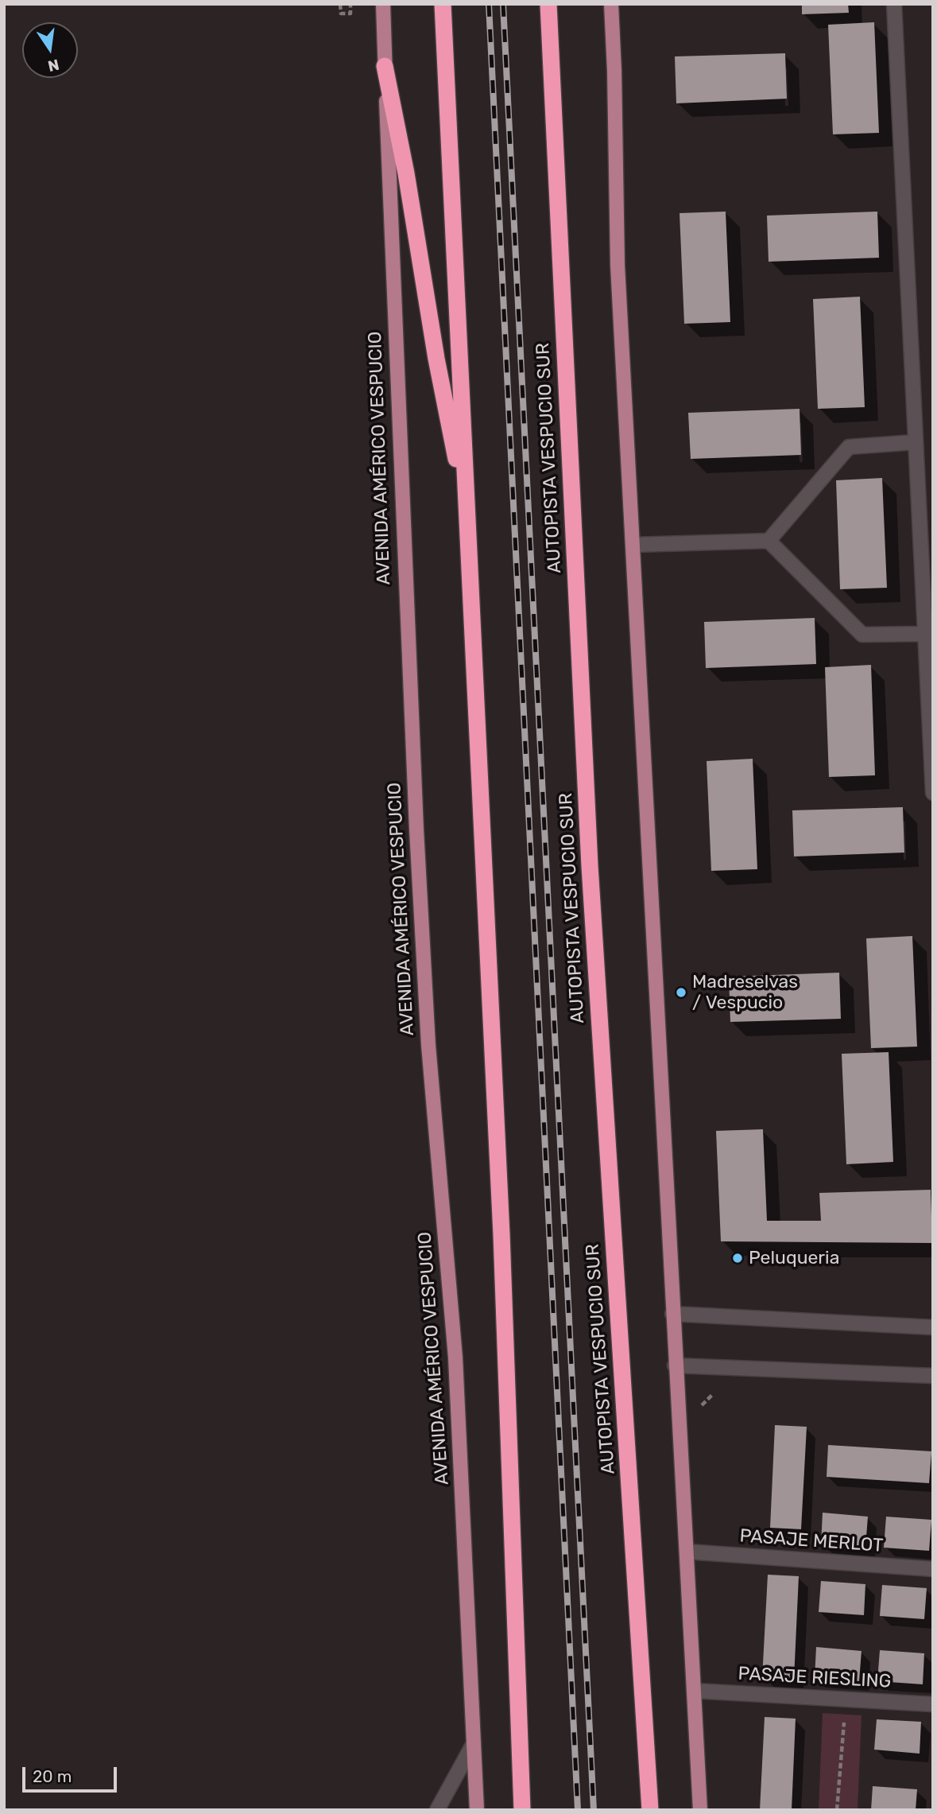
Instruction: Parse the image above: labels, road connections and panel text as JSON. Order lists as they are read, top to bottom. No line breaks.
{"streets":{"highway":["AUTOPISTA VESPUCIO SUR"],"main road":["AVENIDA AMÉRICO VESPUCIO"],"street":["PASAJE MERLOT","PASAJE RIESLING"]},"places":["Madreselvas / Vespucio","Peluqueria"],"scale_bar":"20 m","north":"bottom"}
